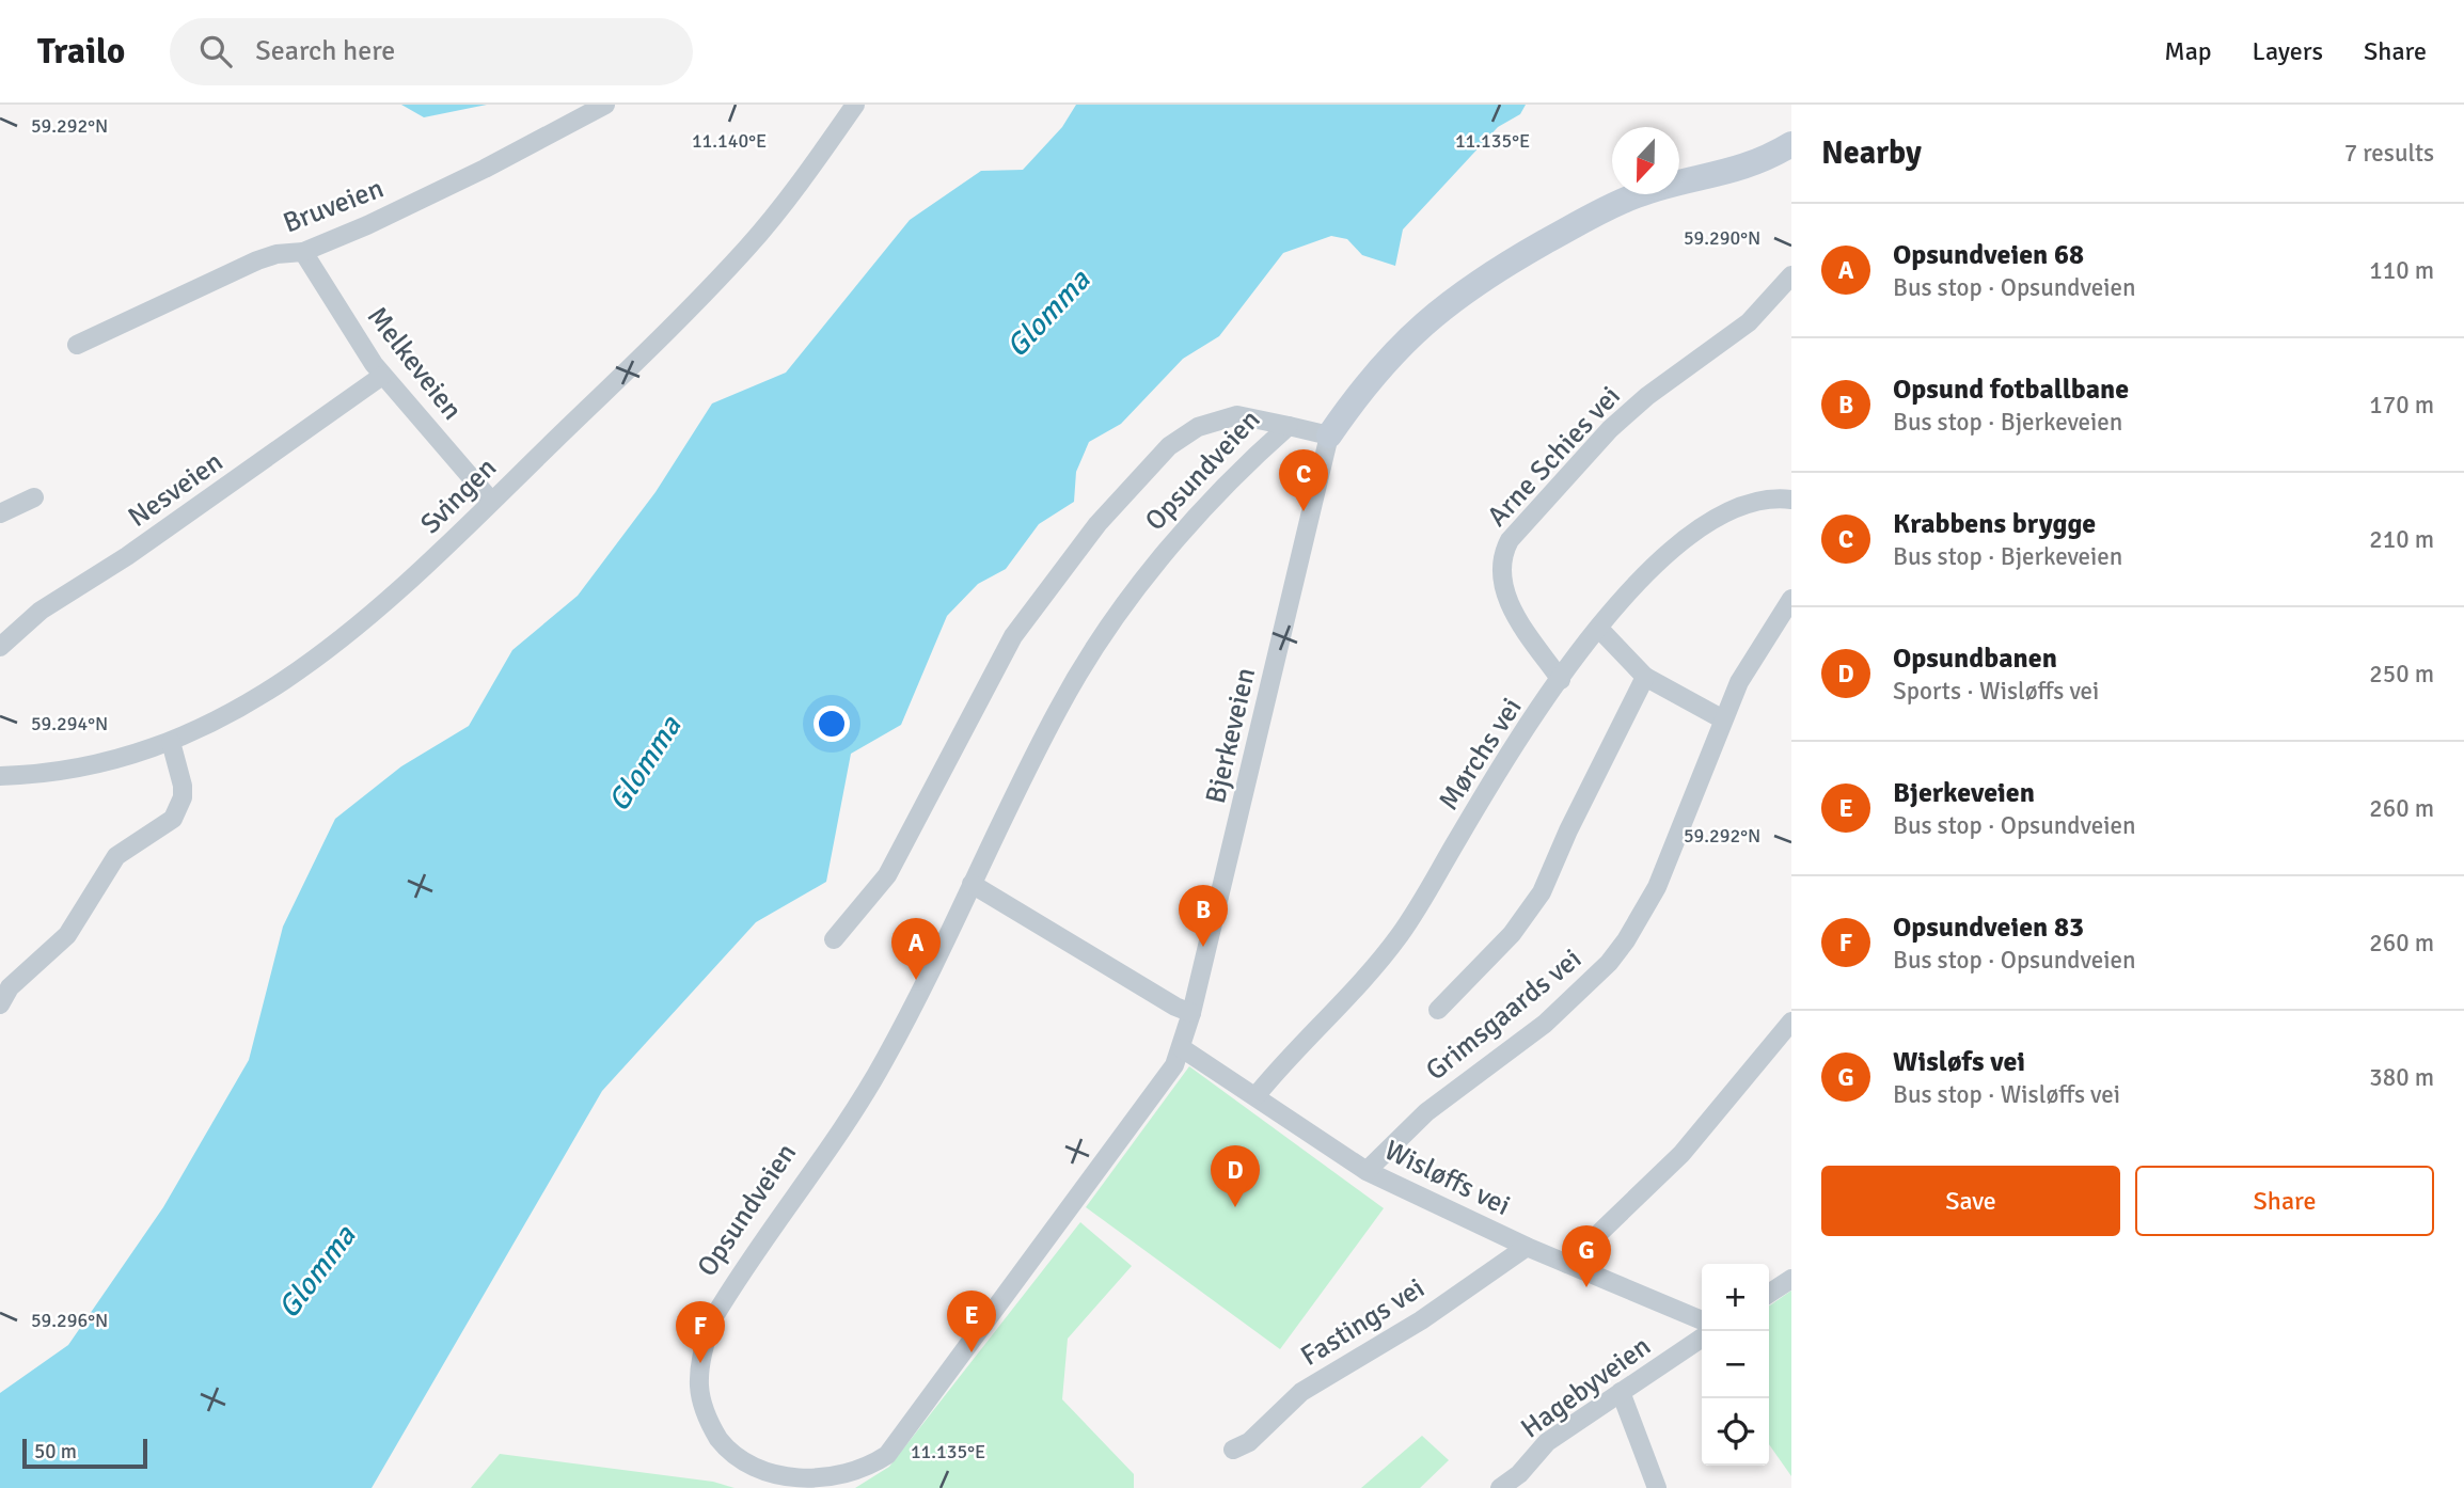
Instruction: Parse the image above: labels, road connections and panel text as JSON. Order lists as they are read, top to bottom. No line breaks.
{"streets":{"street":["Bruveien","Melkeveien","Arne Schies vei","Opsundveien","Nesveien","Svingen","Bjerkeveien","Mørchs vei","Grimsgaards vei","Wisløffs vei","Fastings vei","Hagebyveien"]},"crossings":[["Bruveien","Melkeveien"],["Melkeveien","Nesveien"],["Melkeveien","Svingen"],["Arne Schies vei","Mørchs vei"],["Opsundveien","Bjerkeveien"],["Opsundveien","Wisløffs vei"],["Bjerkeveien","Wisløffs vei"],["Mørchs vei","Wisløffs vei"],["Grimsgaards vei","Wisløffs vei"],["Wisløffs vei","Fastings vei"]],"water":["Glomma"],"scale_bar":"50 m","north":"bottom","page":{"header":"Trailo","search":"Search here","nav":["Map","Layers","Share"],"heading":["Nearby","7 results"],"list":[{"mark":"A","name":"Opsundveien 68","note":"Bus stop · Opsundveien","value":"110 m"},{"mark":"B","name":"Opsund fotballbane","note":"Bus stop · Bjerkeveien","value":"170 m"},{"mark":"C","name":"Krabbens brygge","note":"Bus stop · Bjerkeveien","value":"210 m"},{"mark":"D","name":"Opsundbanen","note":"Sports · Wisløffs vei","value":"250 m"},{"mark":"E","name":"Bjerkeveien","note":"Bus stop · Opsundveien","value":"260 m"},{"mark":"F","name":"Opsundveien 83","note":"Bus stop · Opsundveien","value":"260 m"},{"mark":"G","name":"Wisløfs vei","note":"Bus stop · Wisløffs vei","value":"380 m"}],"pins":["C","B","A","D","G","E","F"],"buttons":["Save","Share"],"map_buttons":["+","−"],"scale":"50 m"},"coordinates":["59.292°N","11.140°E","11.135°E","59.290°N","59.294°N","59.296°N"]}
